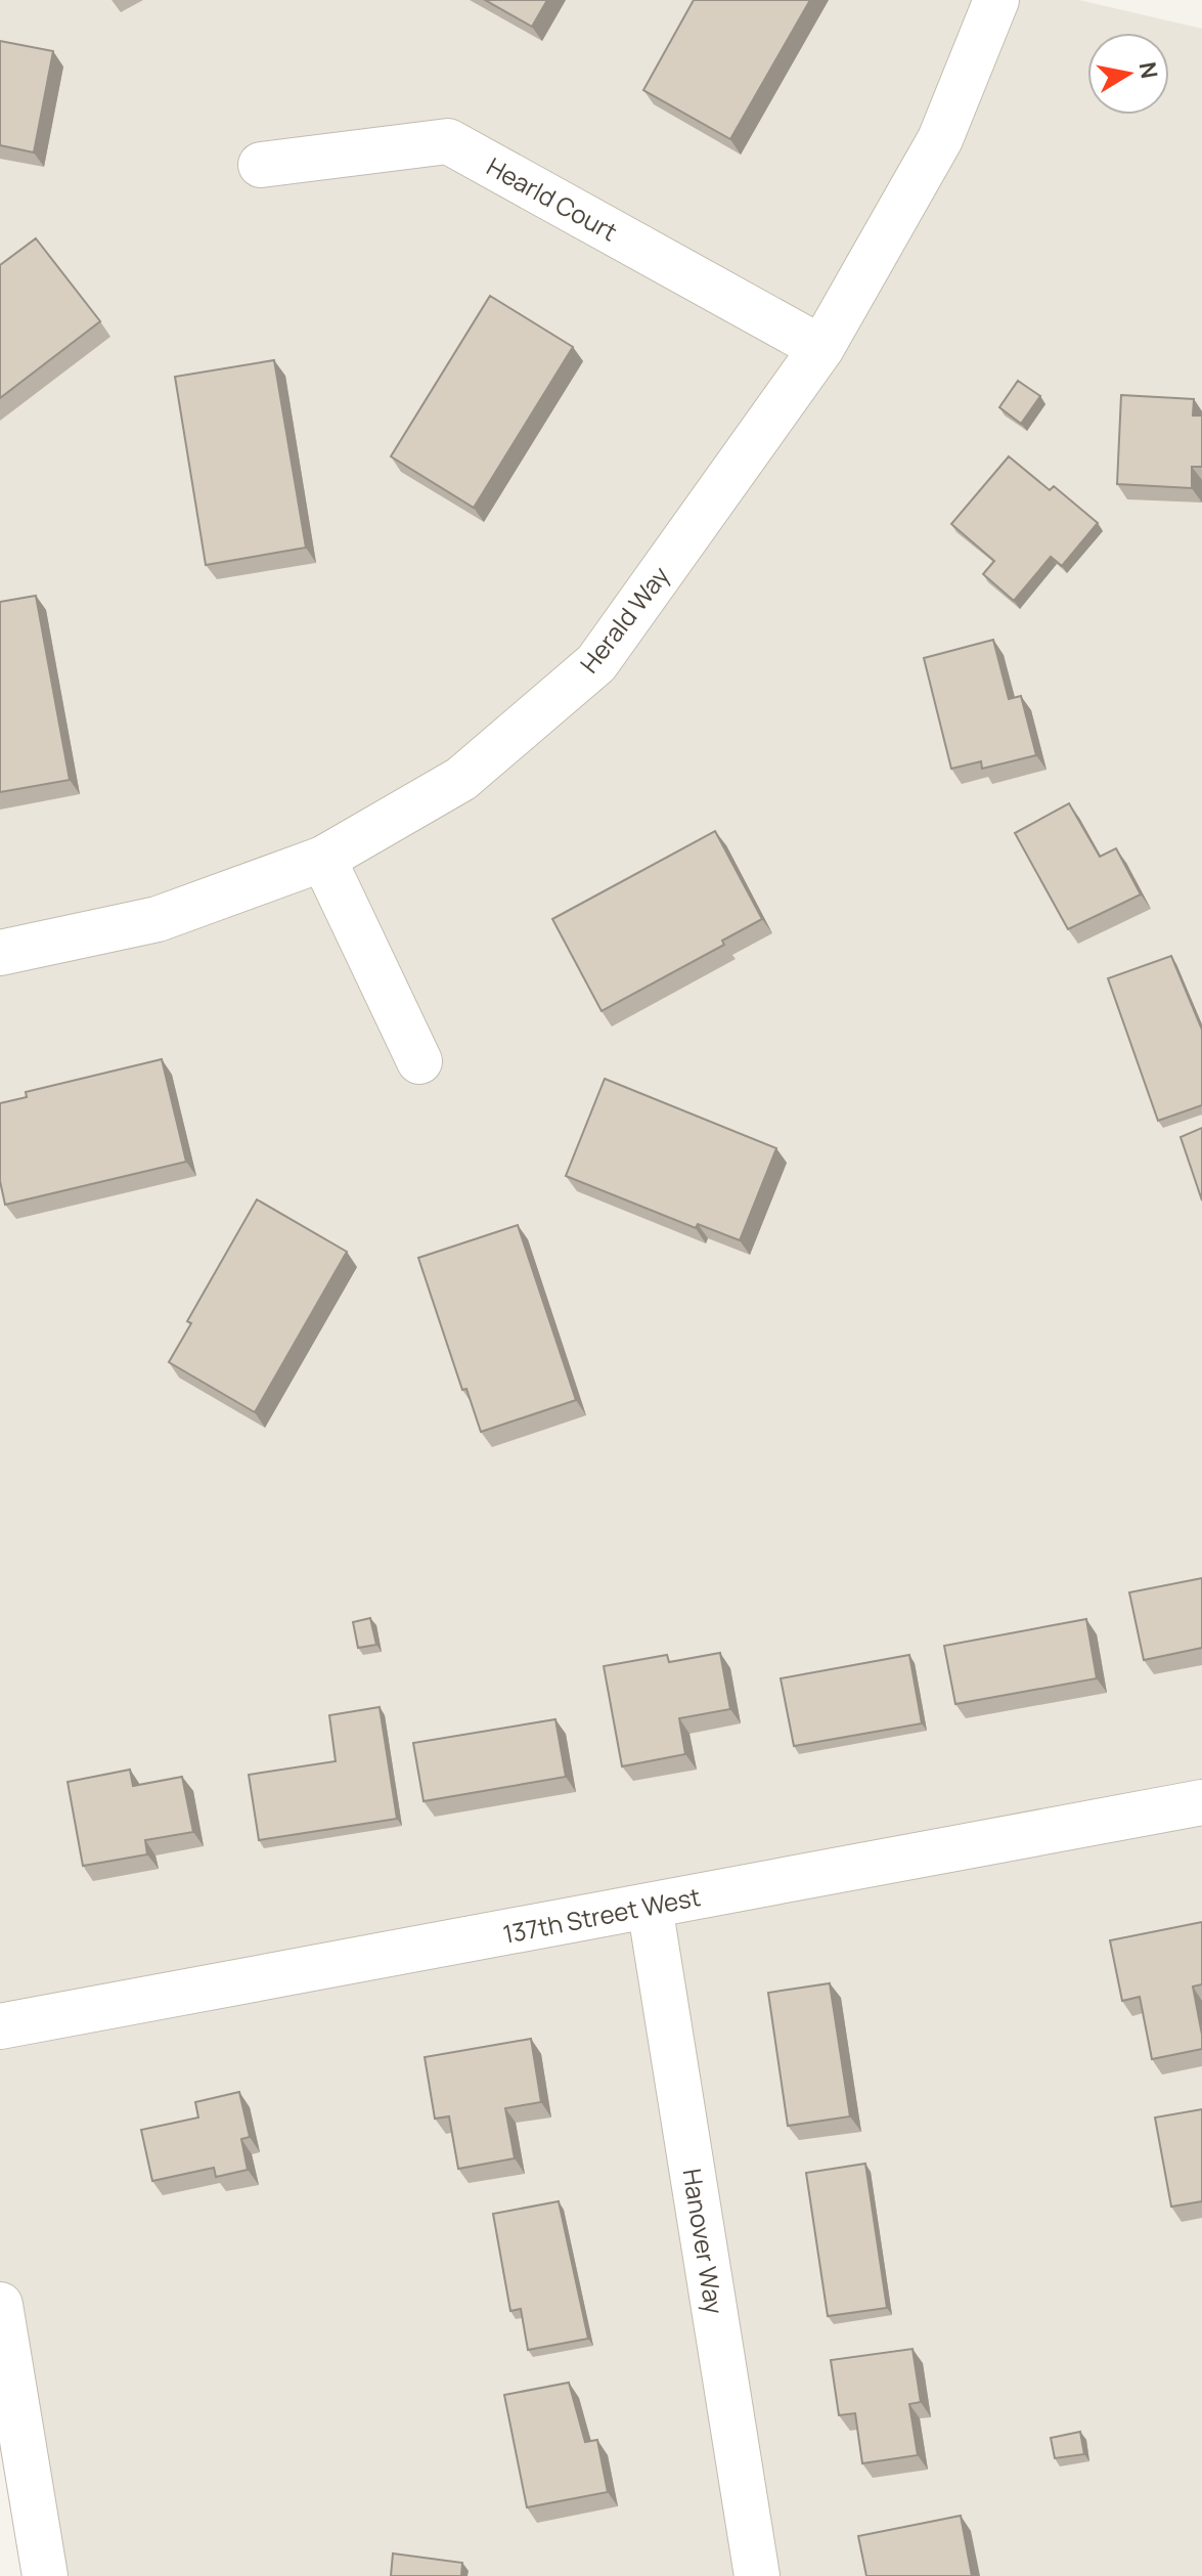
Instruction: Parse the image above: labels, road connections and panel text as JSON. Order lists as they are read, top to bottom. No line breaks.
{"streets":{"street":["Hearld Court","Herald Way","137th Street West","Hanover Way"]},"crossings":[["Hearld Court","Herald Way"],["137th Street West","Hanover Way"]],"north":"right"}
